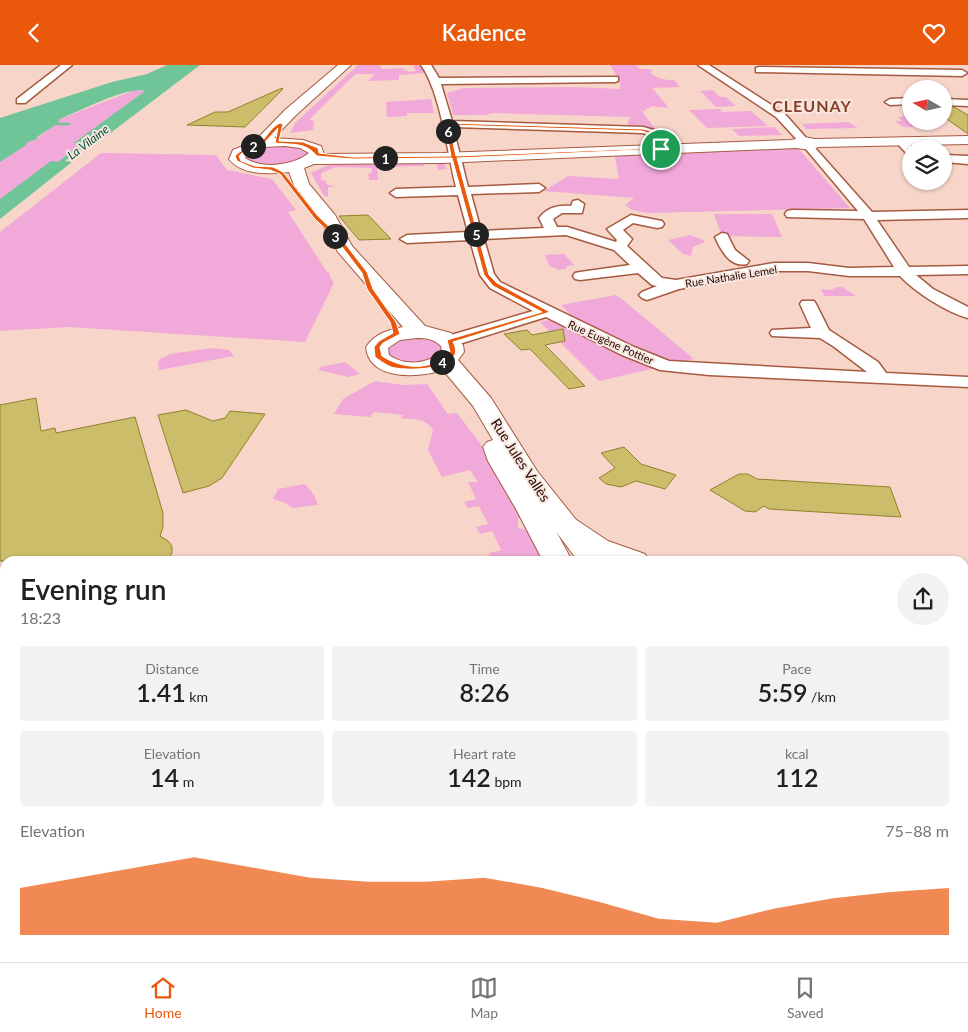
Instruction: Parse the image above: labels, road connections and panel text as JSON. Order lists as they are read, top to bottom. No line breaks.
{"streets":{"main road":["Rue Jules Vallès"],"street":["Rue Nathalie Lemel","Rue Eugène Pottier"]},"districts":["CLEUNAY"],"water":["La Vilaine"],"north":"left","page":{"header":"Kadence","pins":["6","2","1","5","3","4"],"heading":["Evening run","18:23"],"stats":[["Distance","1.41 km"],["Time","8:26"],["Pace","5:59 /km"],["Elevation","14 m"],["Heart rate","142 bpm"],["kcal","112"]],"chart":["Elevation","75–88 m"],"tabs":["Home","Map","Saved"]}}
